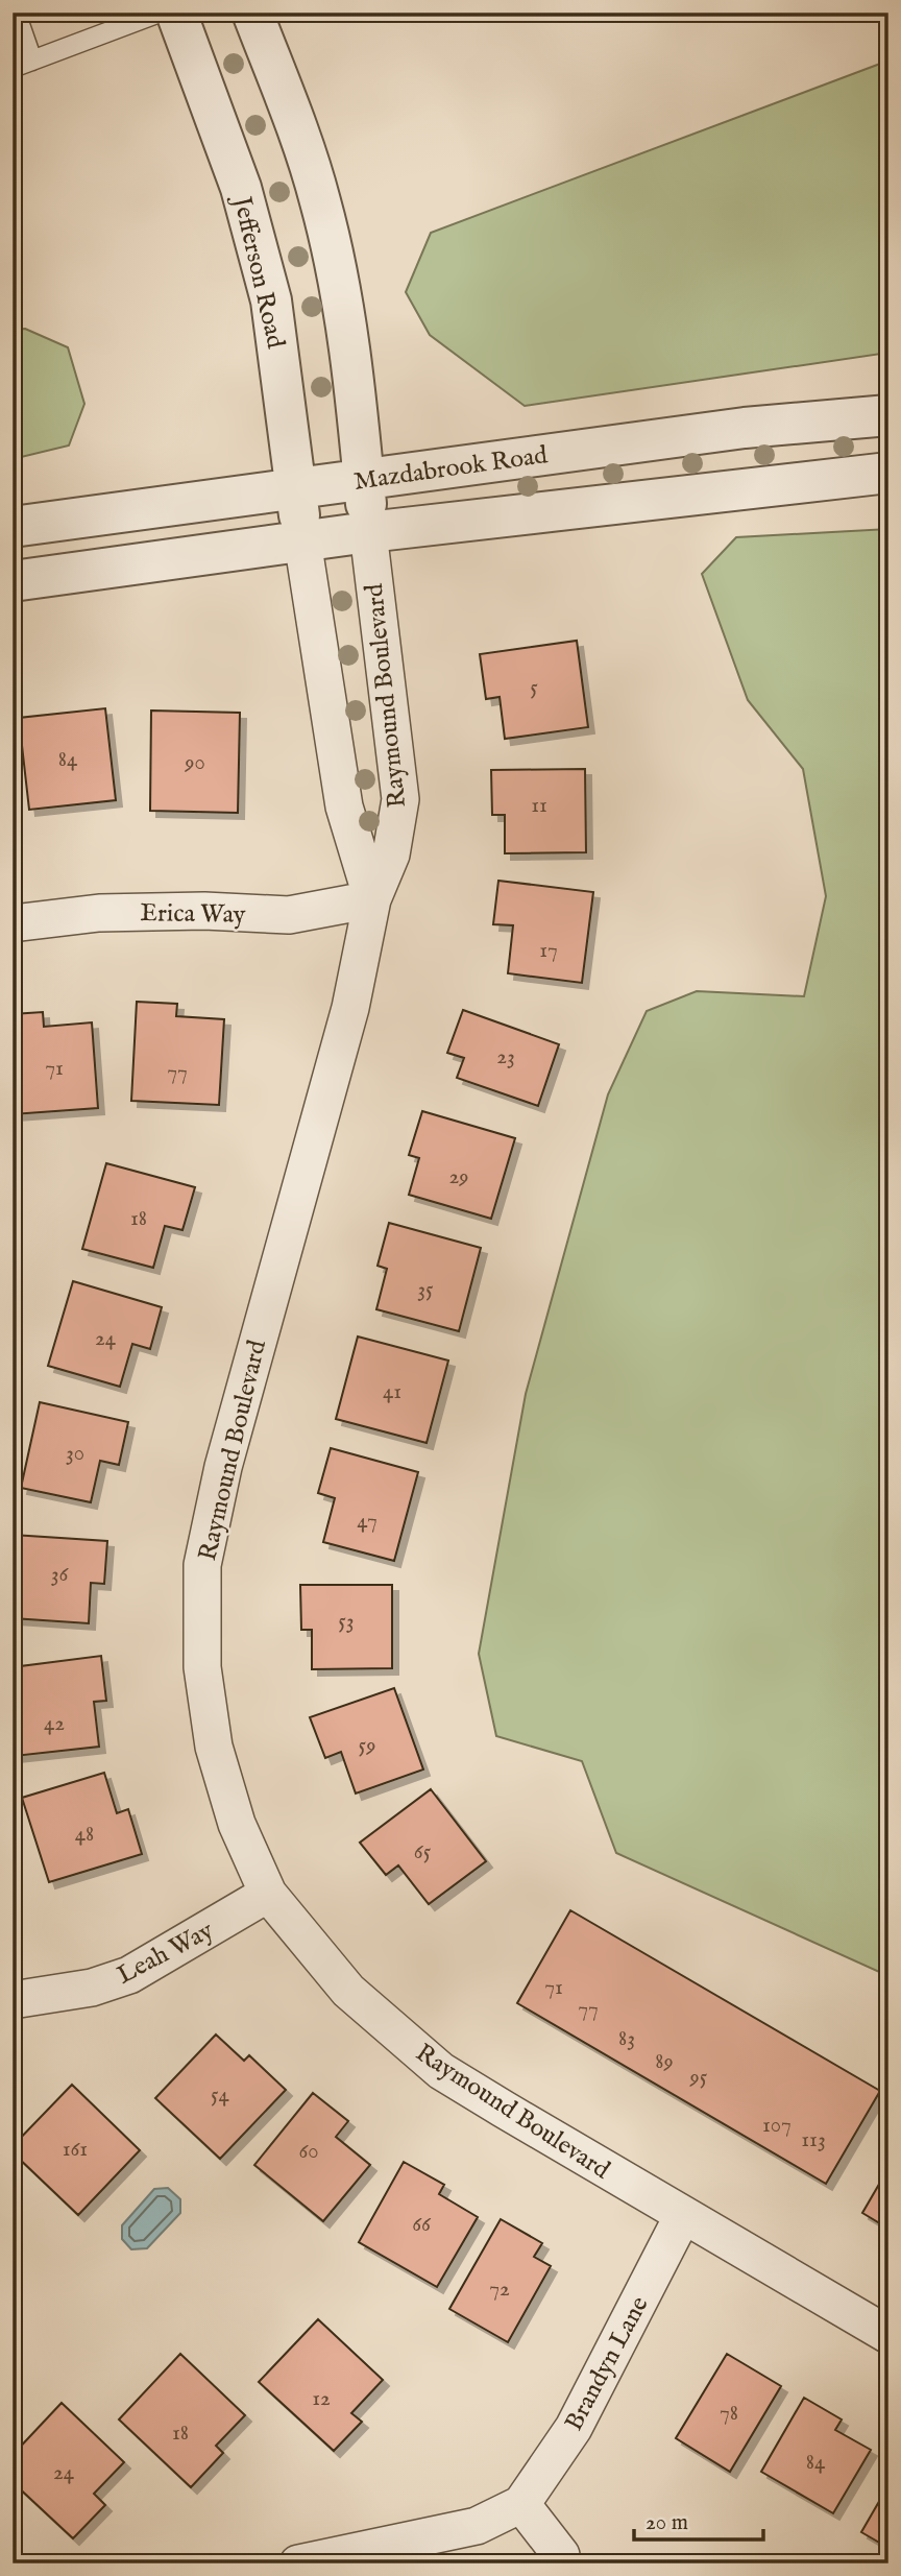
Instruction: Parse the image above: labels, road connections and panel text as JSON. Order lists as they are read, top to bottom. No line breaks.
{"streets":{"street":["Jefferson Road","Mazdabrook Road","Raymound Boulevard","Erica Way","Leah Way","Brandyn Lane"]},"crossings":[["Jefferson Road","Mazdabrook Road"],["Jefferson Road","Raymound Boulevard"],["Mazdabrook Road","Raymound Boulevard"],["Raymound Boulevard","Erica Way"],["Raymound Boulevard","Leah Way"],["Raymound Boulevard","Brandyn Lane"]],"house_numbers":["5","84","90","11","17","23","71","77","29","18","35","24","41","30","47","36","53","42","59","48","65","71","77","83","89","95","54","107","113","161","60","66","72","12","78","18","84","24"],"scale_bar":"20 m"}
